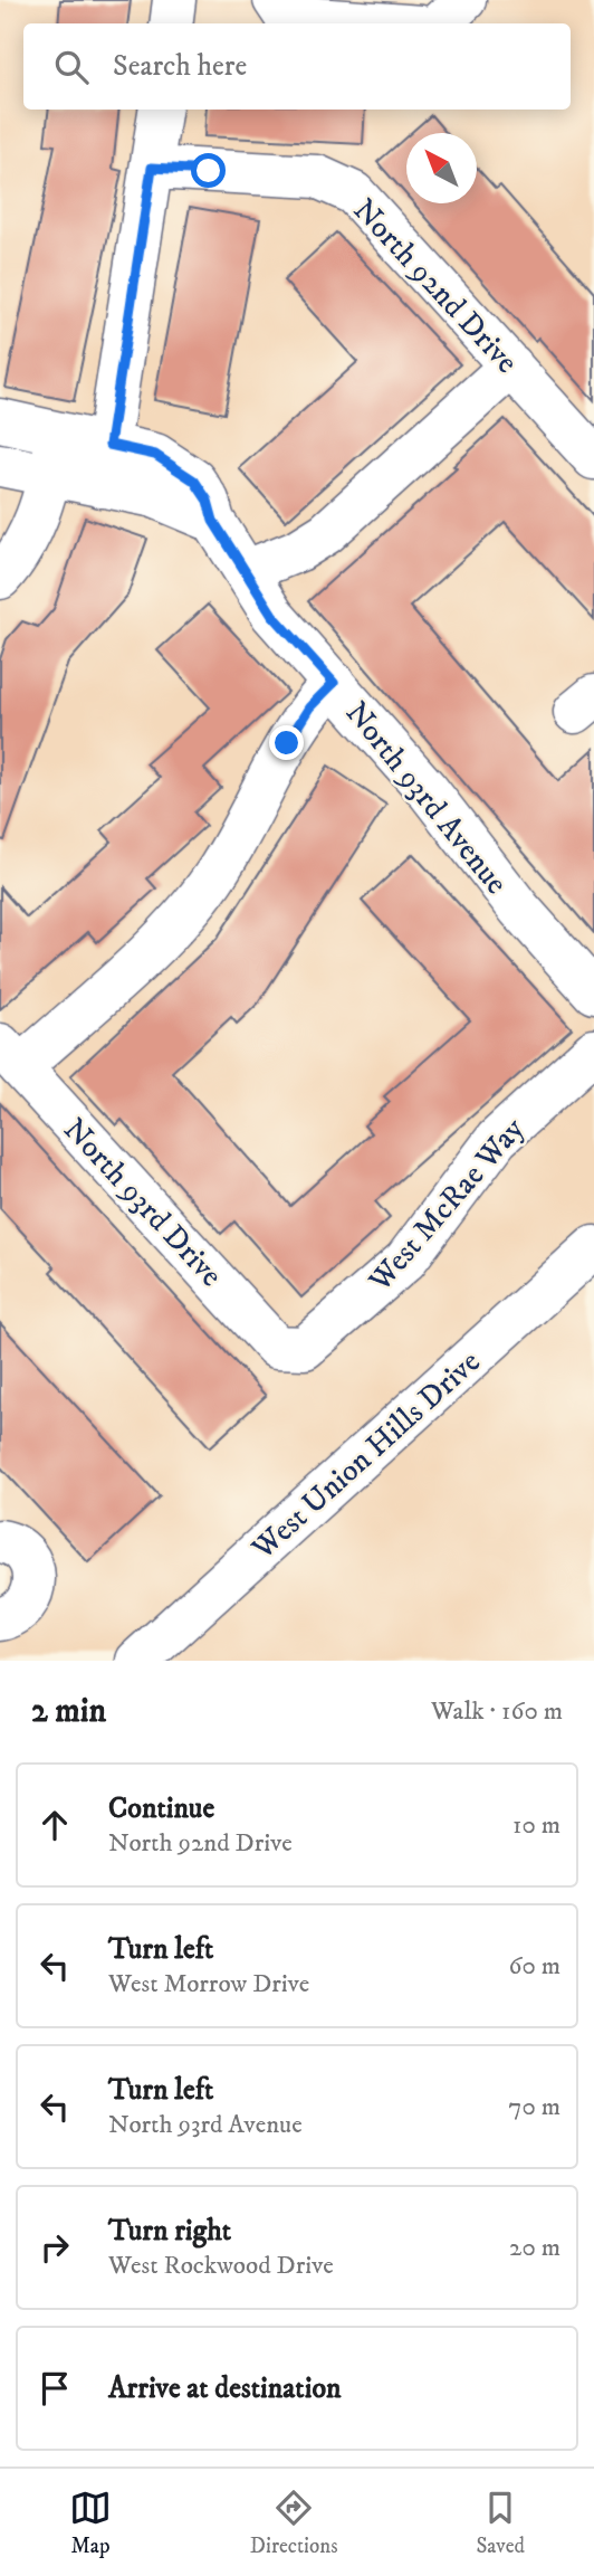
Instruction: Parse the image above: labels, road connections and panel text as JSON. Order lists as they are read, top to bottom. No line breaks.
{"streets":{"street":["North 92nd Drive","North 93rd Avenue","North 93rd Drive","West McRae Way","West Union Hills Drive"]},"crossings":[["North 93rd Drive","West McRae Way"]],"north":"top left","page":{"search":"Search here","heading":["2 min","Walk · 160 m"],"list":[["Continue","North 92nd Drive","10 m"],["Turn left","West Morrow Drive","60 m"],["Turn left","North 93rd Avenue","70 m"],["Turn right","West Rockwood Drive","20 m"],"Arrive at destination"],"nav":["Map","Directions","Saved"]}}
